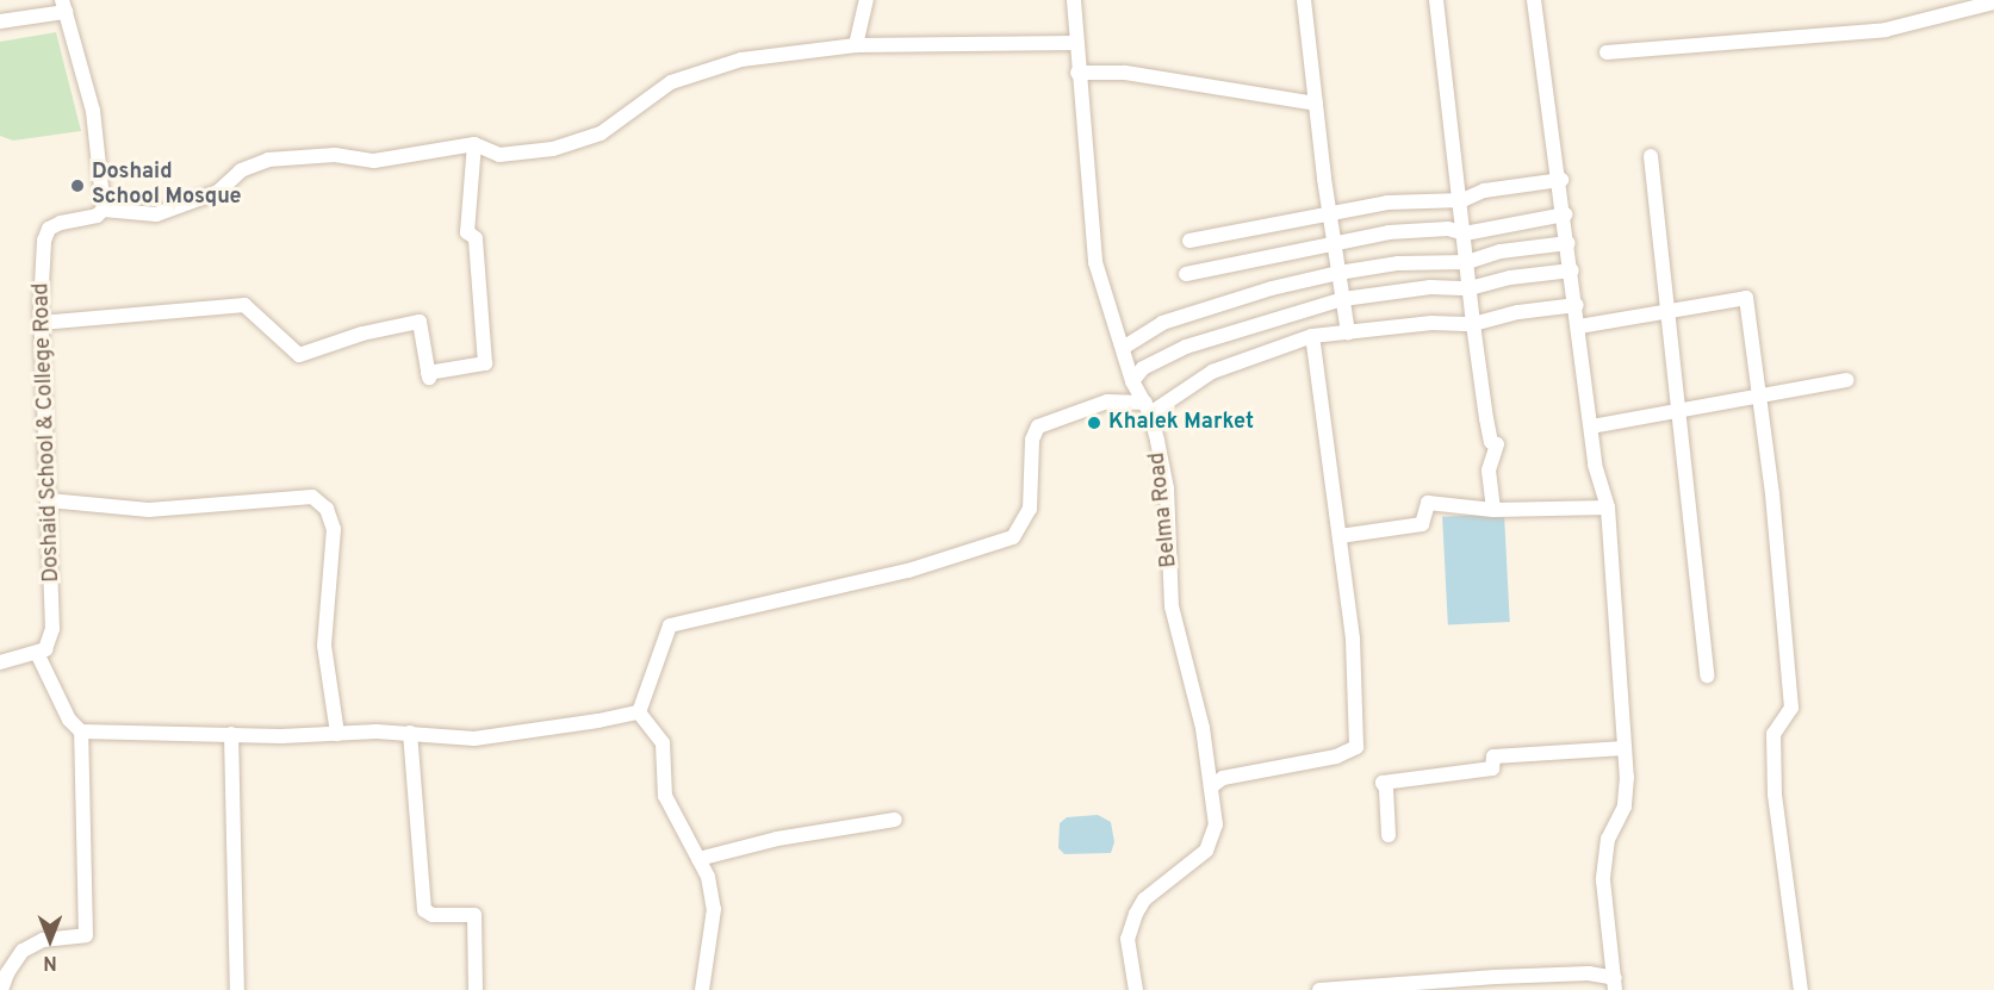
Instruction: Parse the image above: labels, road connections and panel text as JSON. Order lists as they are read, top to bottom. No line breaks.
{"streets":{"street":["Doshaid School & College Road","Belma Road"]},"places":["Doshaid School Mosque","Khalek Market"],"north":"bottom"}
